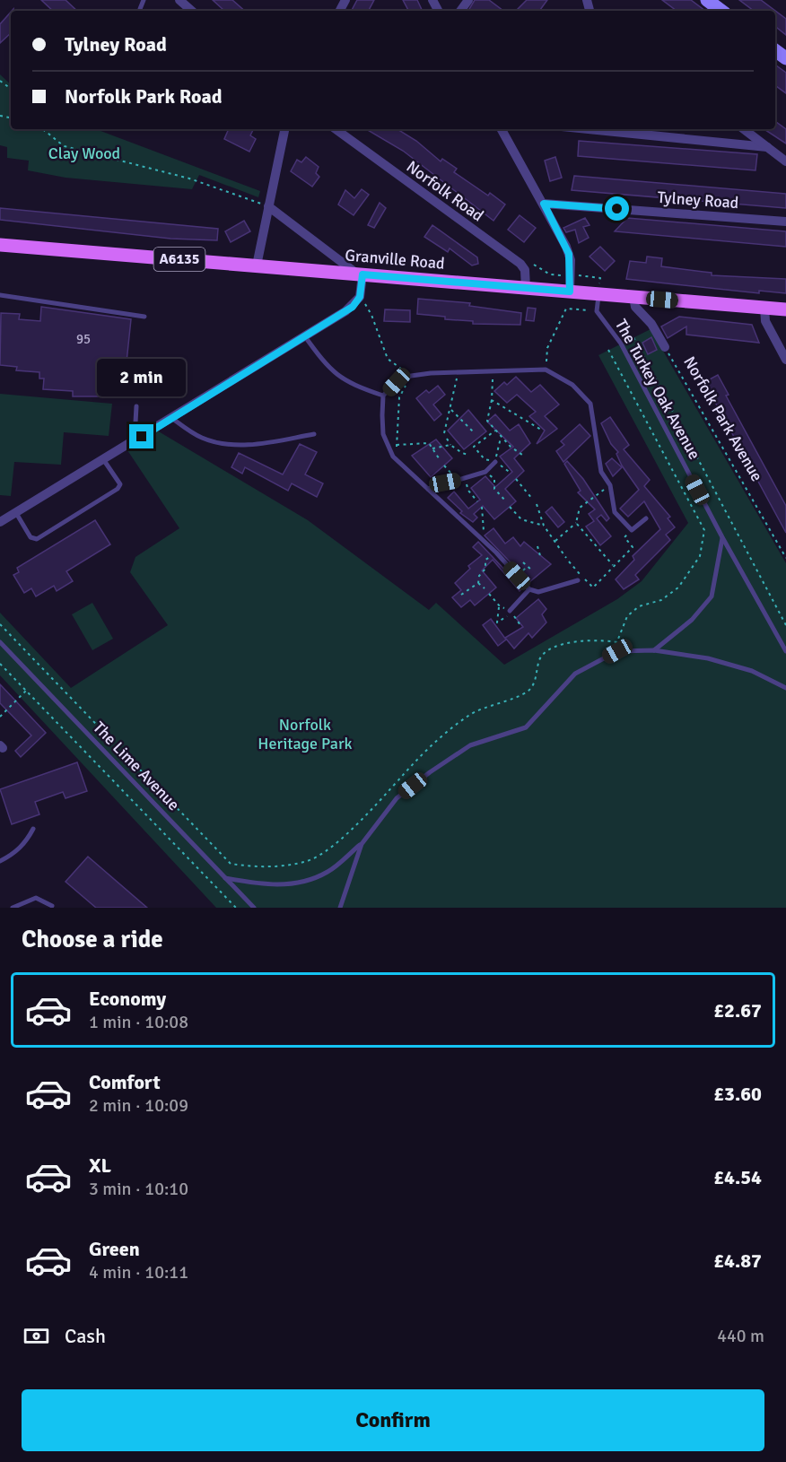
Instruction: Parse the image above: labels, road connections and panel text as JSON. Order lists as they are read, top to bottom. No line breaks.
{"streets":{"main road":["A6135","Granville Road"],"street":["Norfolk Road","Tylney Road","Norfolk Park Avenue"],"lane":["The Turkey Oak Avenue","The Lime Avenue"]},"crossings":[["Granville Road","Norfolk Park Avenue"]],"parks":["Clay Wood","Norfolk Heritage Park"],"house_numbers":["95"],"page":{"banner":["Tylney Road","Norfolk Park Road"],"bubble":"2 min","heading":"Choose a ride","list":[{"name":"Economy","note":"1 min · 10:08","value":"£2.67"},{"name":"Comfort","note":"2 min · 10:09","value":"£3.60"},{"name":"XL","note":"3 min · 10:10","value":"£4.54"},{"name":"Green","note":"4 min · 10:11","value":"£4.87"}],"pay":["Cash","440 m"],"buttons":"Confirm"}}
